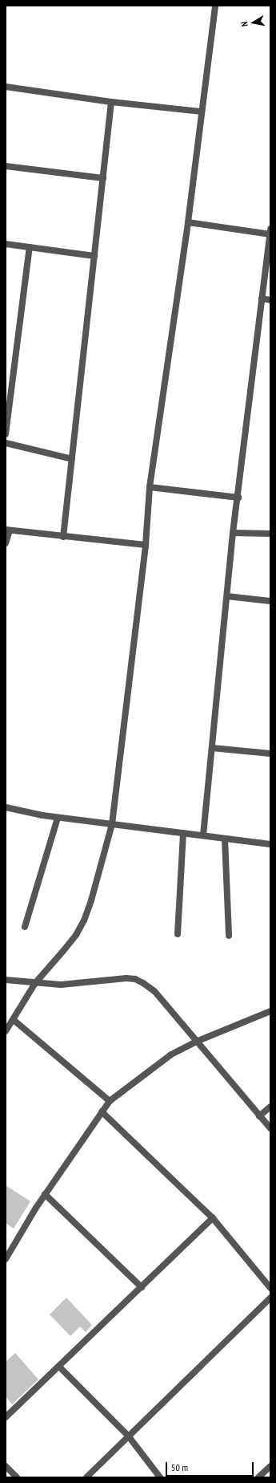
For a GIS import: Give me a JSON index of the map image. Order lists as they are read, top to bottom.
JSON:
{
  "scale_bar": "50 m",
  "north": "left"
}
